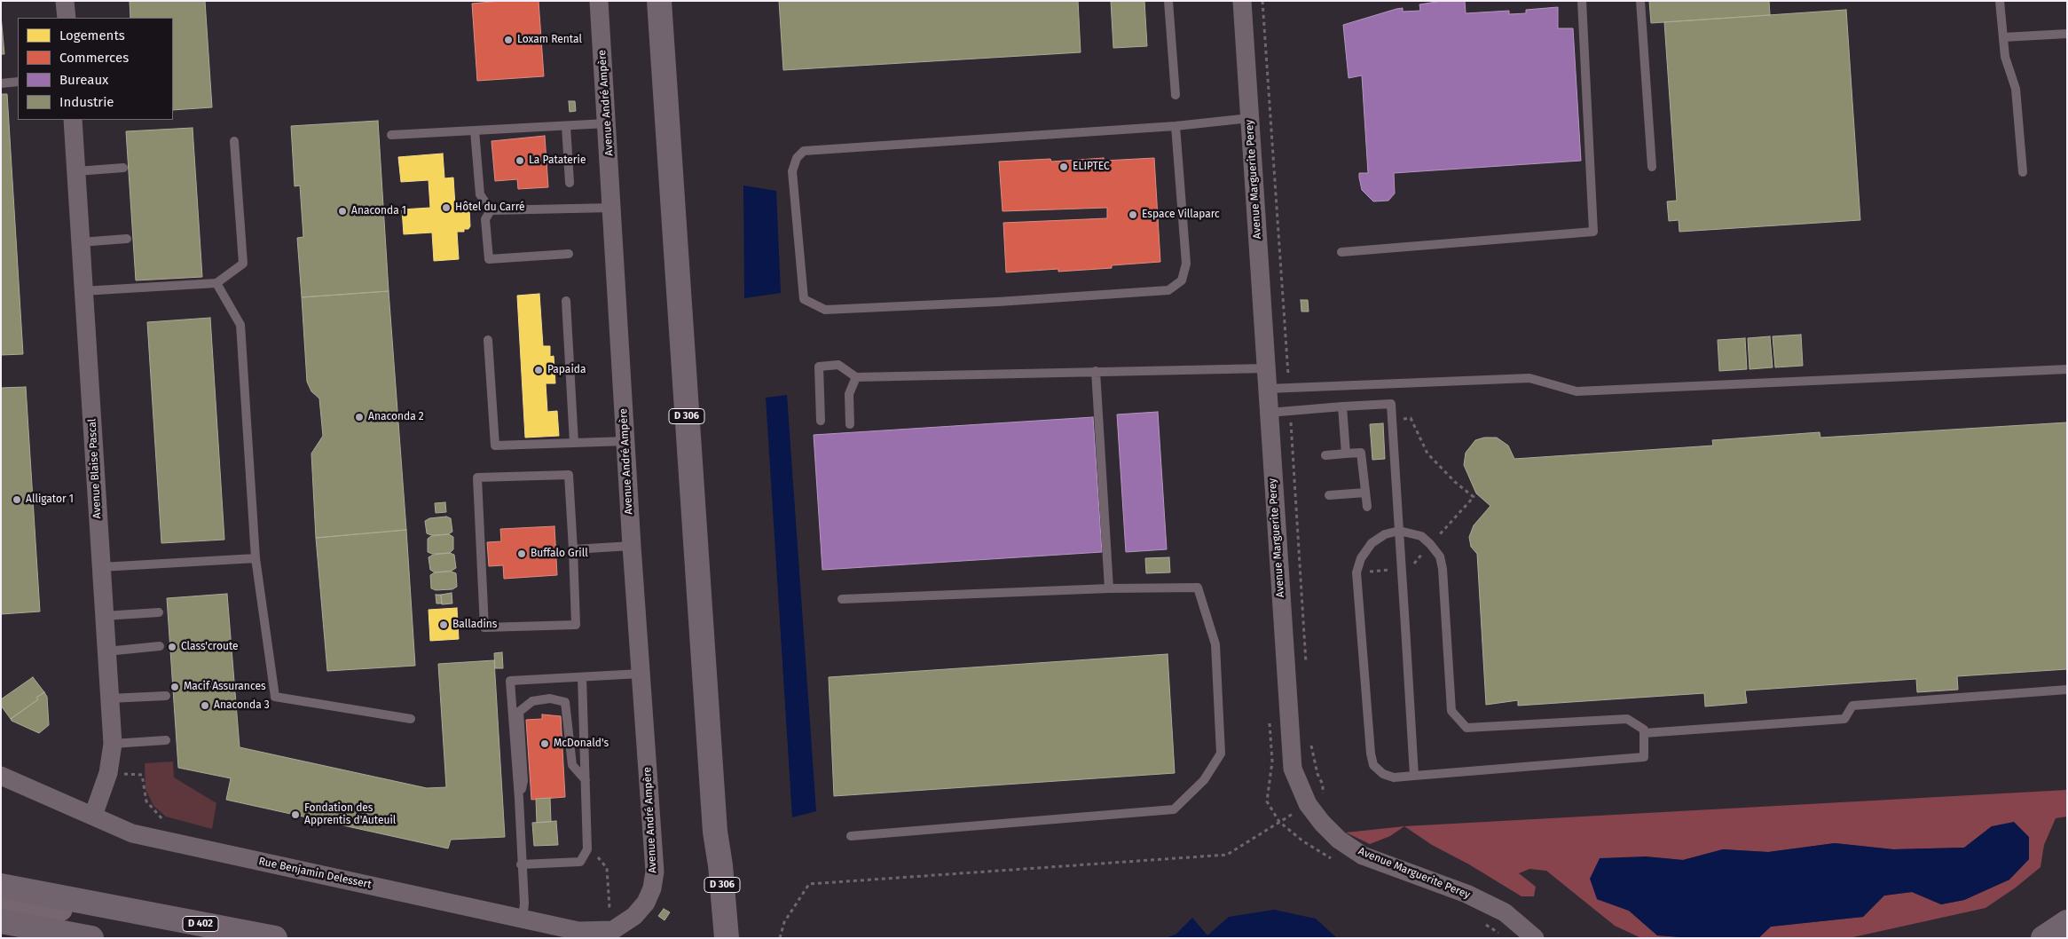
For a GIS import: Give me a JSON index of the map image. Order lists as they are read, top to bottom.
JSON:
{
  "streets": {
    "main road": ["D 306", "D 402"],
    "street": [
      "Avenue André Ampère",
      "Avenue Marguerite Perey",
      "Avenue Blaise Pascal",
      "Rue Benjamin Delessert"
    ]
  },
  "crossings": [
    ["Avenue André Ampère", "Rue Benjamin Delessert"],
    ["Avenue Blaise Pascal", "Rue Benjamin Delessert"]
  ],
  "places": [
    "Loxam Rental",
    "La Pataterie",
    "ELIPTEC",
    "Hôtel du Carré",
    "Anaconda 1",
    "Espace Villaparc",
    "Papaida",
    "Anaconda 2",
    "Alligator 1",
    "Buffalo Grill",
    "Balladins",
    "Class'croute",
    "Macif Assurances",
    "Anaconda 3",
    "McDonald's",
    "Fondation des Apprentis d'Auteuil"
  ],
  "legend": [
    "Logements",
    "Commerces",
    "Bureaux",
    "Industrie"
  ]
}
